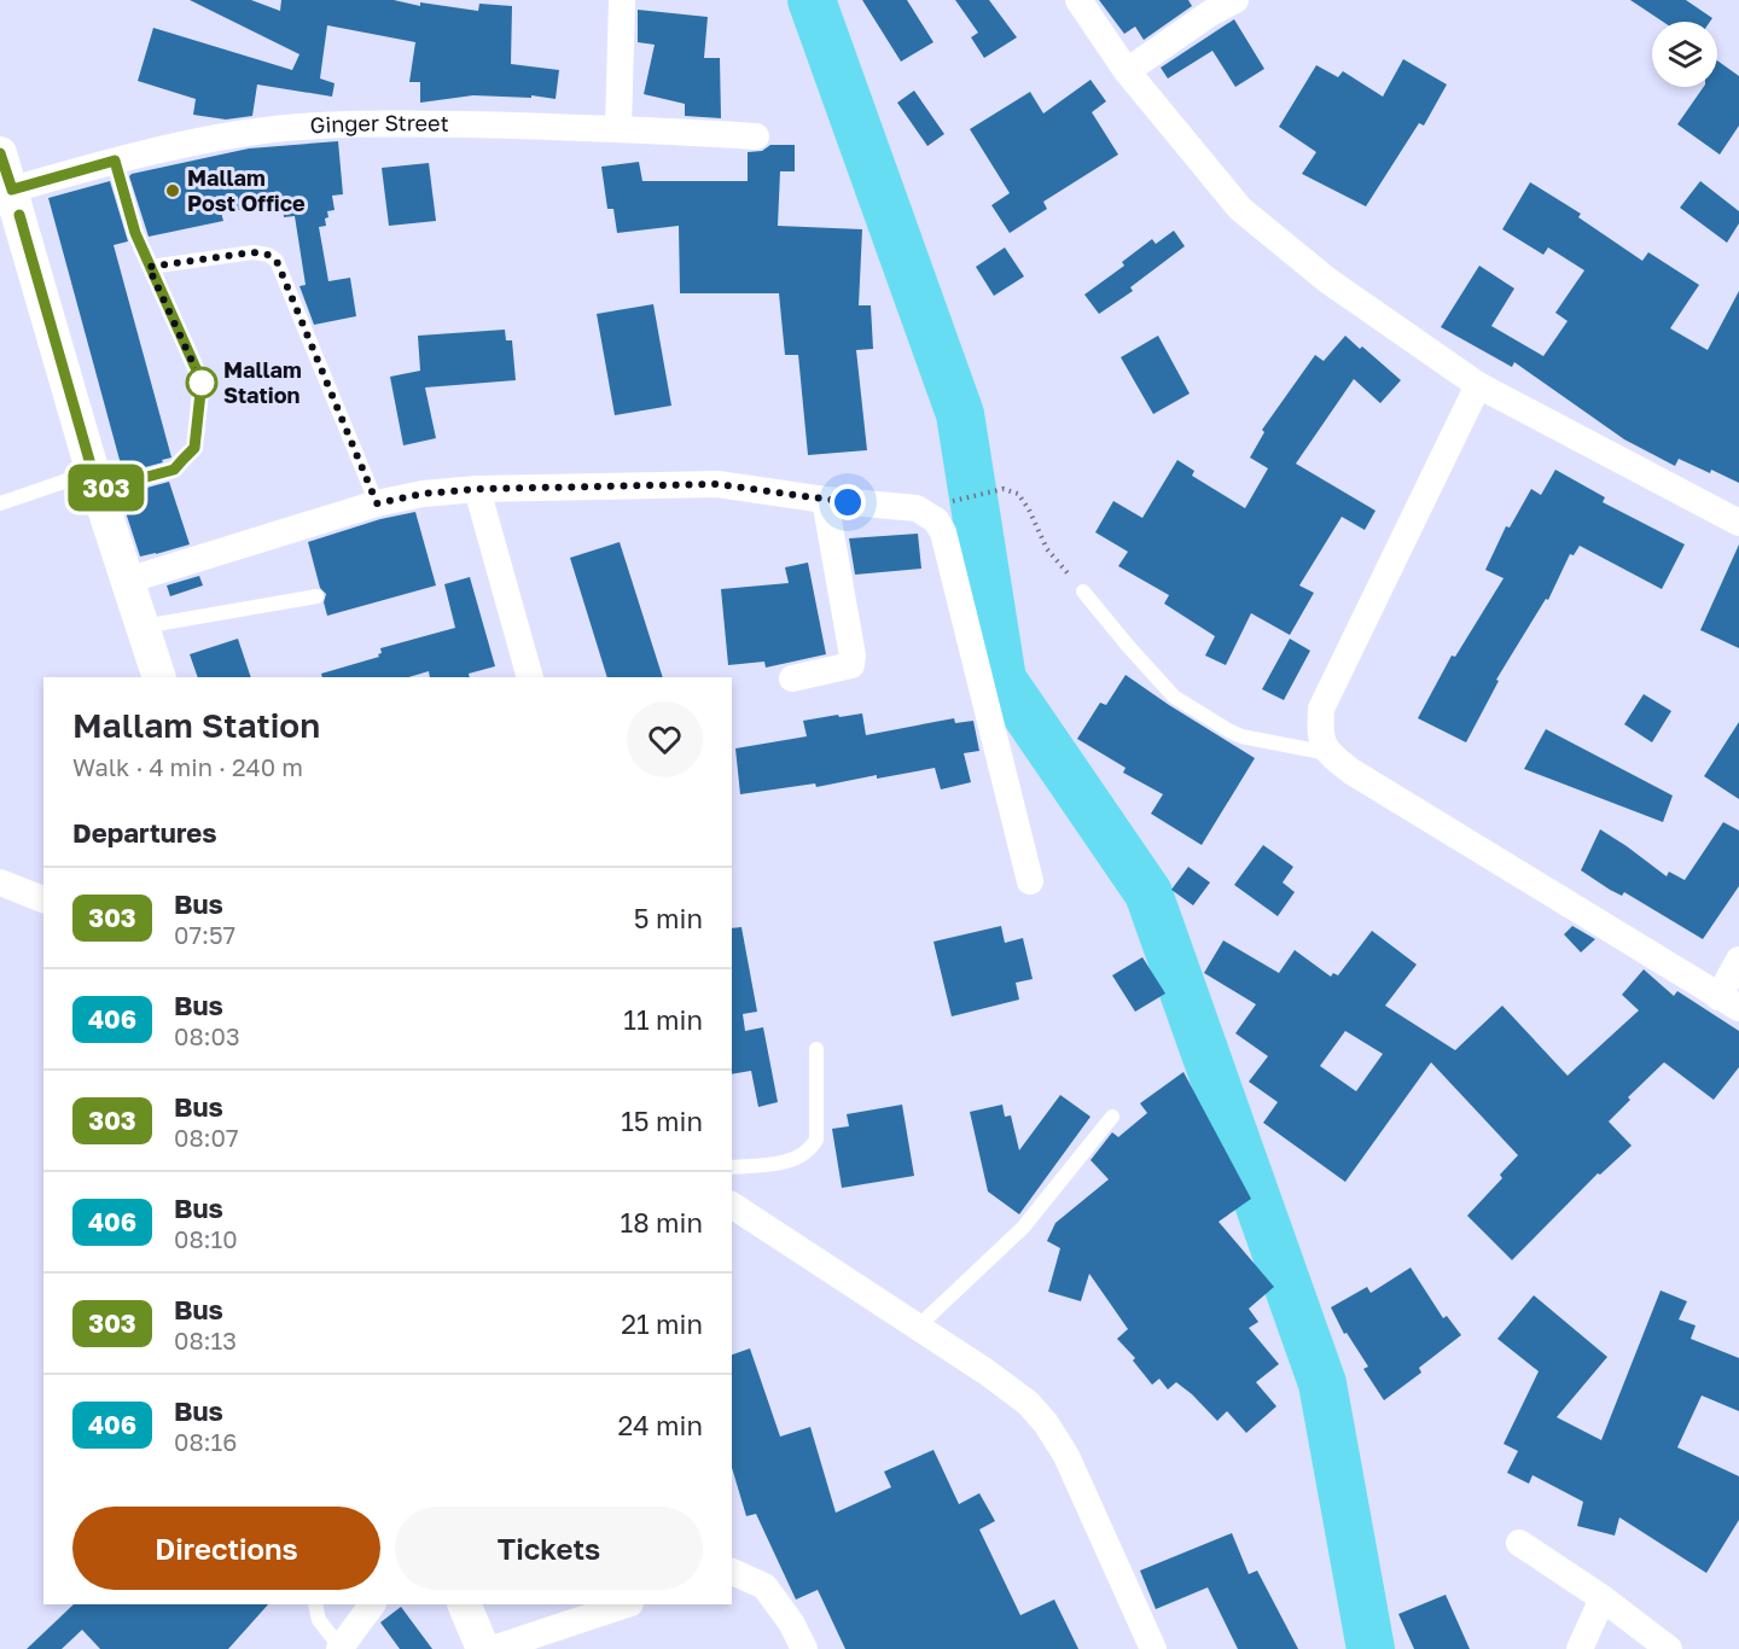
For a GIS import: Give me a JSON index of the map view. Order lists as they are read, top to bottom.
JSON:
{
  "streets": {
    "street": ["Ginger Street"]
  },
  "places": ["Mallam Post Office", "Mallam Station"],
  "lines": ["bus line 303"],
  "page": {
    "on_map": "303",
    "heading": [
      ["Mallam Station", "Walk · 4 min · 240 m"],
      "Departures"
    ],
    "list": [
      {
        "mark": "303",
        "name": "Bus",
        "note": "07:57",
        "value": "5 min"
      },
      {
        "mark": "406",
        "name": "Bus",
        "note": "08:03",
        "value": "11 min"
      },
      {
        "mark": "303",
        "name": "Bus",
        "note": "08:07",
        "value": "15 min"
      },
      {
        "mark": "406",
        "name": "Bus",
        "note": "08:10",
        "value": "18 min"
      },
      {
        "mark": "303",
        "name": "Bus",
        "note": "08:13",
        "value": "21 min"
      },
      {
        "mark": "406",
        "name": "Bus",
        "note": "08:16",
        "value": "24 min"
      }
    ],
    "buttons": ["Directions", "Tickets"]
  }
}
